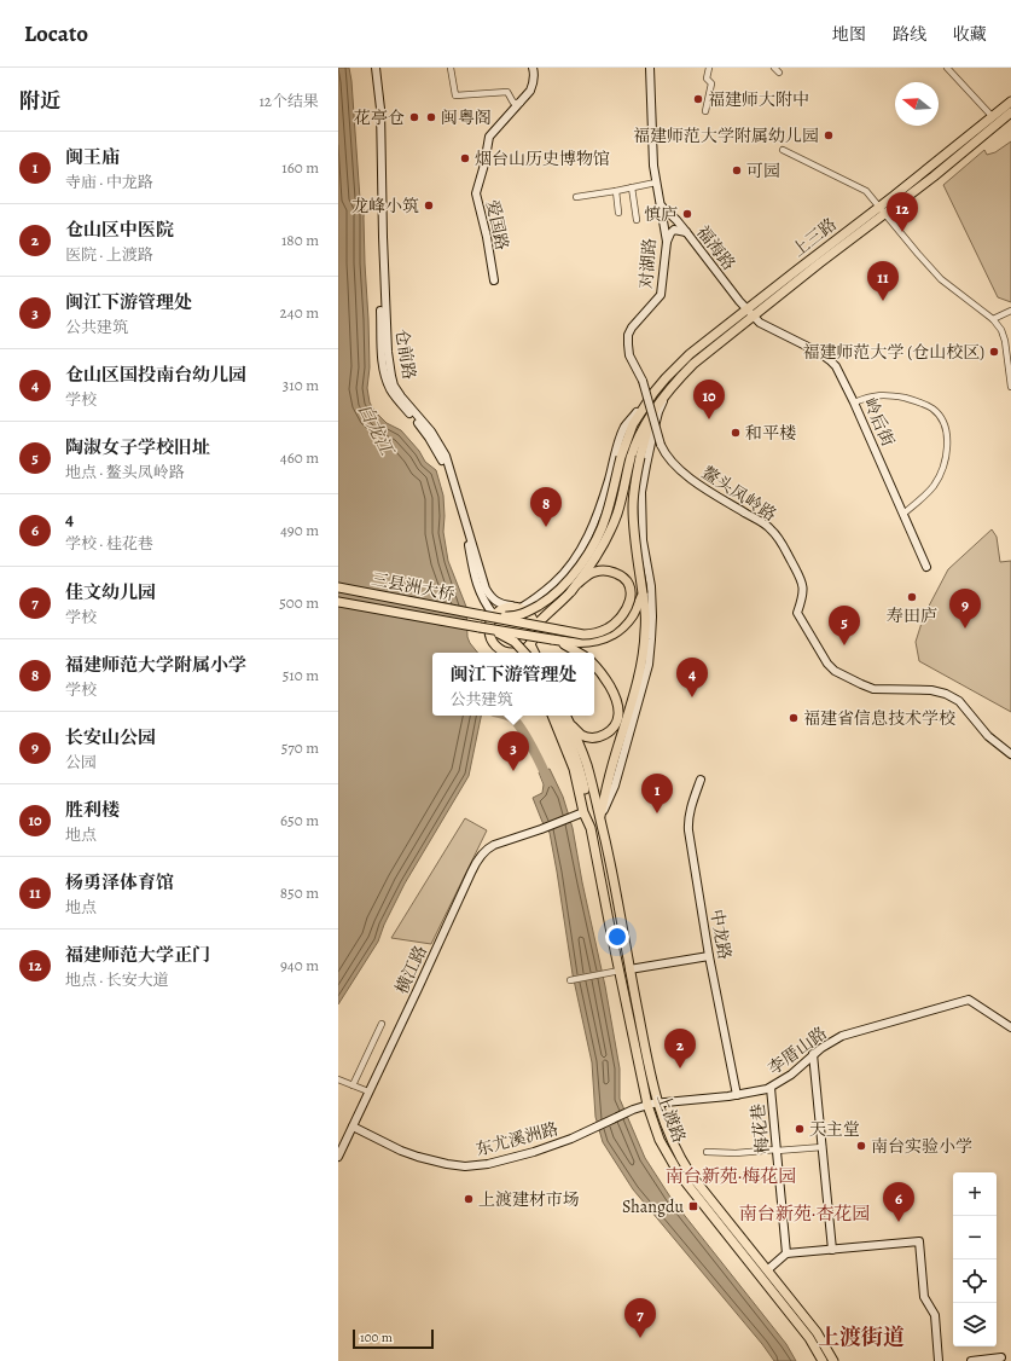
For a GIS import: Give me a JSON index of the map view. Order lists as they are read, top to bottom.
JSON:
{
  "streets": {
    "main road": ["上三路", "三县洲大桥", "上渡路"],
    "street": [
      "爱国路",
      "福海路",
      "对湖路",
      "仓前路",
      "岭后街",
      "鳌头凤岭路",
      "中龙路",
      "横江路",
      "李厝山路",
      "梅花巷",
      "东尤溪洲路"
    ]
  },
  "crossings": [
    ["上三路", "福海路"],
    ["福海路", "对湖路"],
    ["福海路", "岭后街"],
    ["对湖路", "鳌头凤岭路"],
    ["中龙路", "李厝山路"],
    ["横江路", "上渡路"],
    ["横江路", "东尤溪洲路"],
    ["李厝山路", "上渡路"],
    ["李厝山路", "梅花巷"],
    ["李厝山路", "东尤溪洲路"]
  ],
  "districts": ["南台新苑·梅花园", "南台新苑·杏花园", "上渡街道"],
  "water": ["白龙江"],
  "places": {
    "other": [
      "福建师大附中",
      "花亭仓",
      "闽粤阁",
      "福建师范大学附属幼儿园",
      "烟台山历史博物馆",
      "可园",
      "龙峰小筑",
      "慎庐",
      "福建师范大学 (仓山校区)",
      "和平楼",
      "寿田庐",
      "福建省信息技术学校",
      "天主堂",
      "南台实验小学",
      "上渡建材市场"
    ],
    "transit": ["Shangdu"]
  },
  "scale_bar": "100 m",
  "north": "left",
  "page": {
    "header": "Locato",
    "nav": ["地图", "路线", "收藏"],
    "heading": ["附近", "12个结果"],
    "list": [
      {
        "mark": "1",
        "name": "闽王庙",
        "note": "寺庙 · 中龙路",
        "value": "160 m"
      },
      {
        "mark": "2",
        "name": "仓山区中医院",
        "note": "医院 · 上渡路",
        "value": "180 m"
      },
      {
        "mark": "3",
        "name": "闽江下游管理处",
        "note": "公共建筑",
        "value": "240 m"
      },
      {
        "mark": "4",
        "name": "仓山区国投南台幼儿园",
        "note": "学校",
        "value": "310 m"
      },
      {
        "mark": "5",
        "name": "陶淑女子学校旧址",
        "note": "地点 · 鳌头凤岭路",
        "value": "460 m"
      },
      {
        "mark": "6",
        "name": "4",
        "note": "学校 · 桂花巷",
        "value": "490 m"
      },
      {
        "mark": "7",
        "name": "佳文幼儿园",
        "note": "学校",
        "value": "500 m"
      },
      {
        "mark": "8",
        "name": "福建师范大学附属小学",
        "note": "学校",
        "value": "510 m"
      },
      {
        "mark": "9",
        "name": "长安山公园",
        "note": "公园",
        "value": "570 m"
      },
      {
        "mark": "10",
        "name": "胜利楼",
        "note": "地点",
        "value": "650 m"
      },
      {
        "mark": "11",
        "name": "杨勇泽体育馆",
        "note": "地点",
        "value": "850 m"
      },
      {
        "mark": "12",
        "name": "福建师范大学正门",
        "note": "地点 · 长安大道",
        "value": "940 m"
      }
    ],
    "pins": [
      "12",
      "11",
      "10",
      "8",
      "9",
      "5",
      "4",
      "3",
      "1",
      "2",
      "6",
      "7"
    ],
    "popup": ["闽江下游管理处", "公共建筑"],
    "map_buttons": ["+", "−"],
    "scale": "100 m"
  }
}
